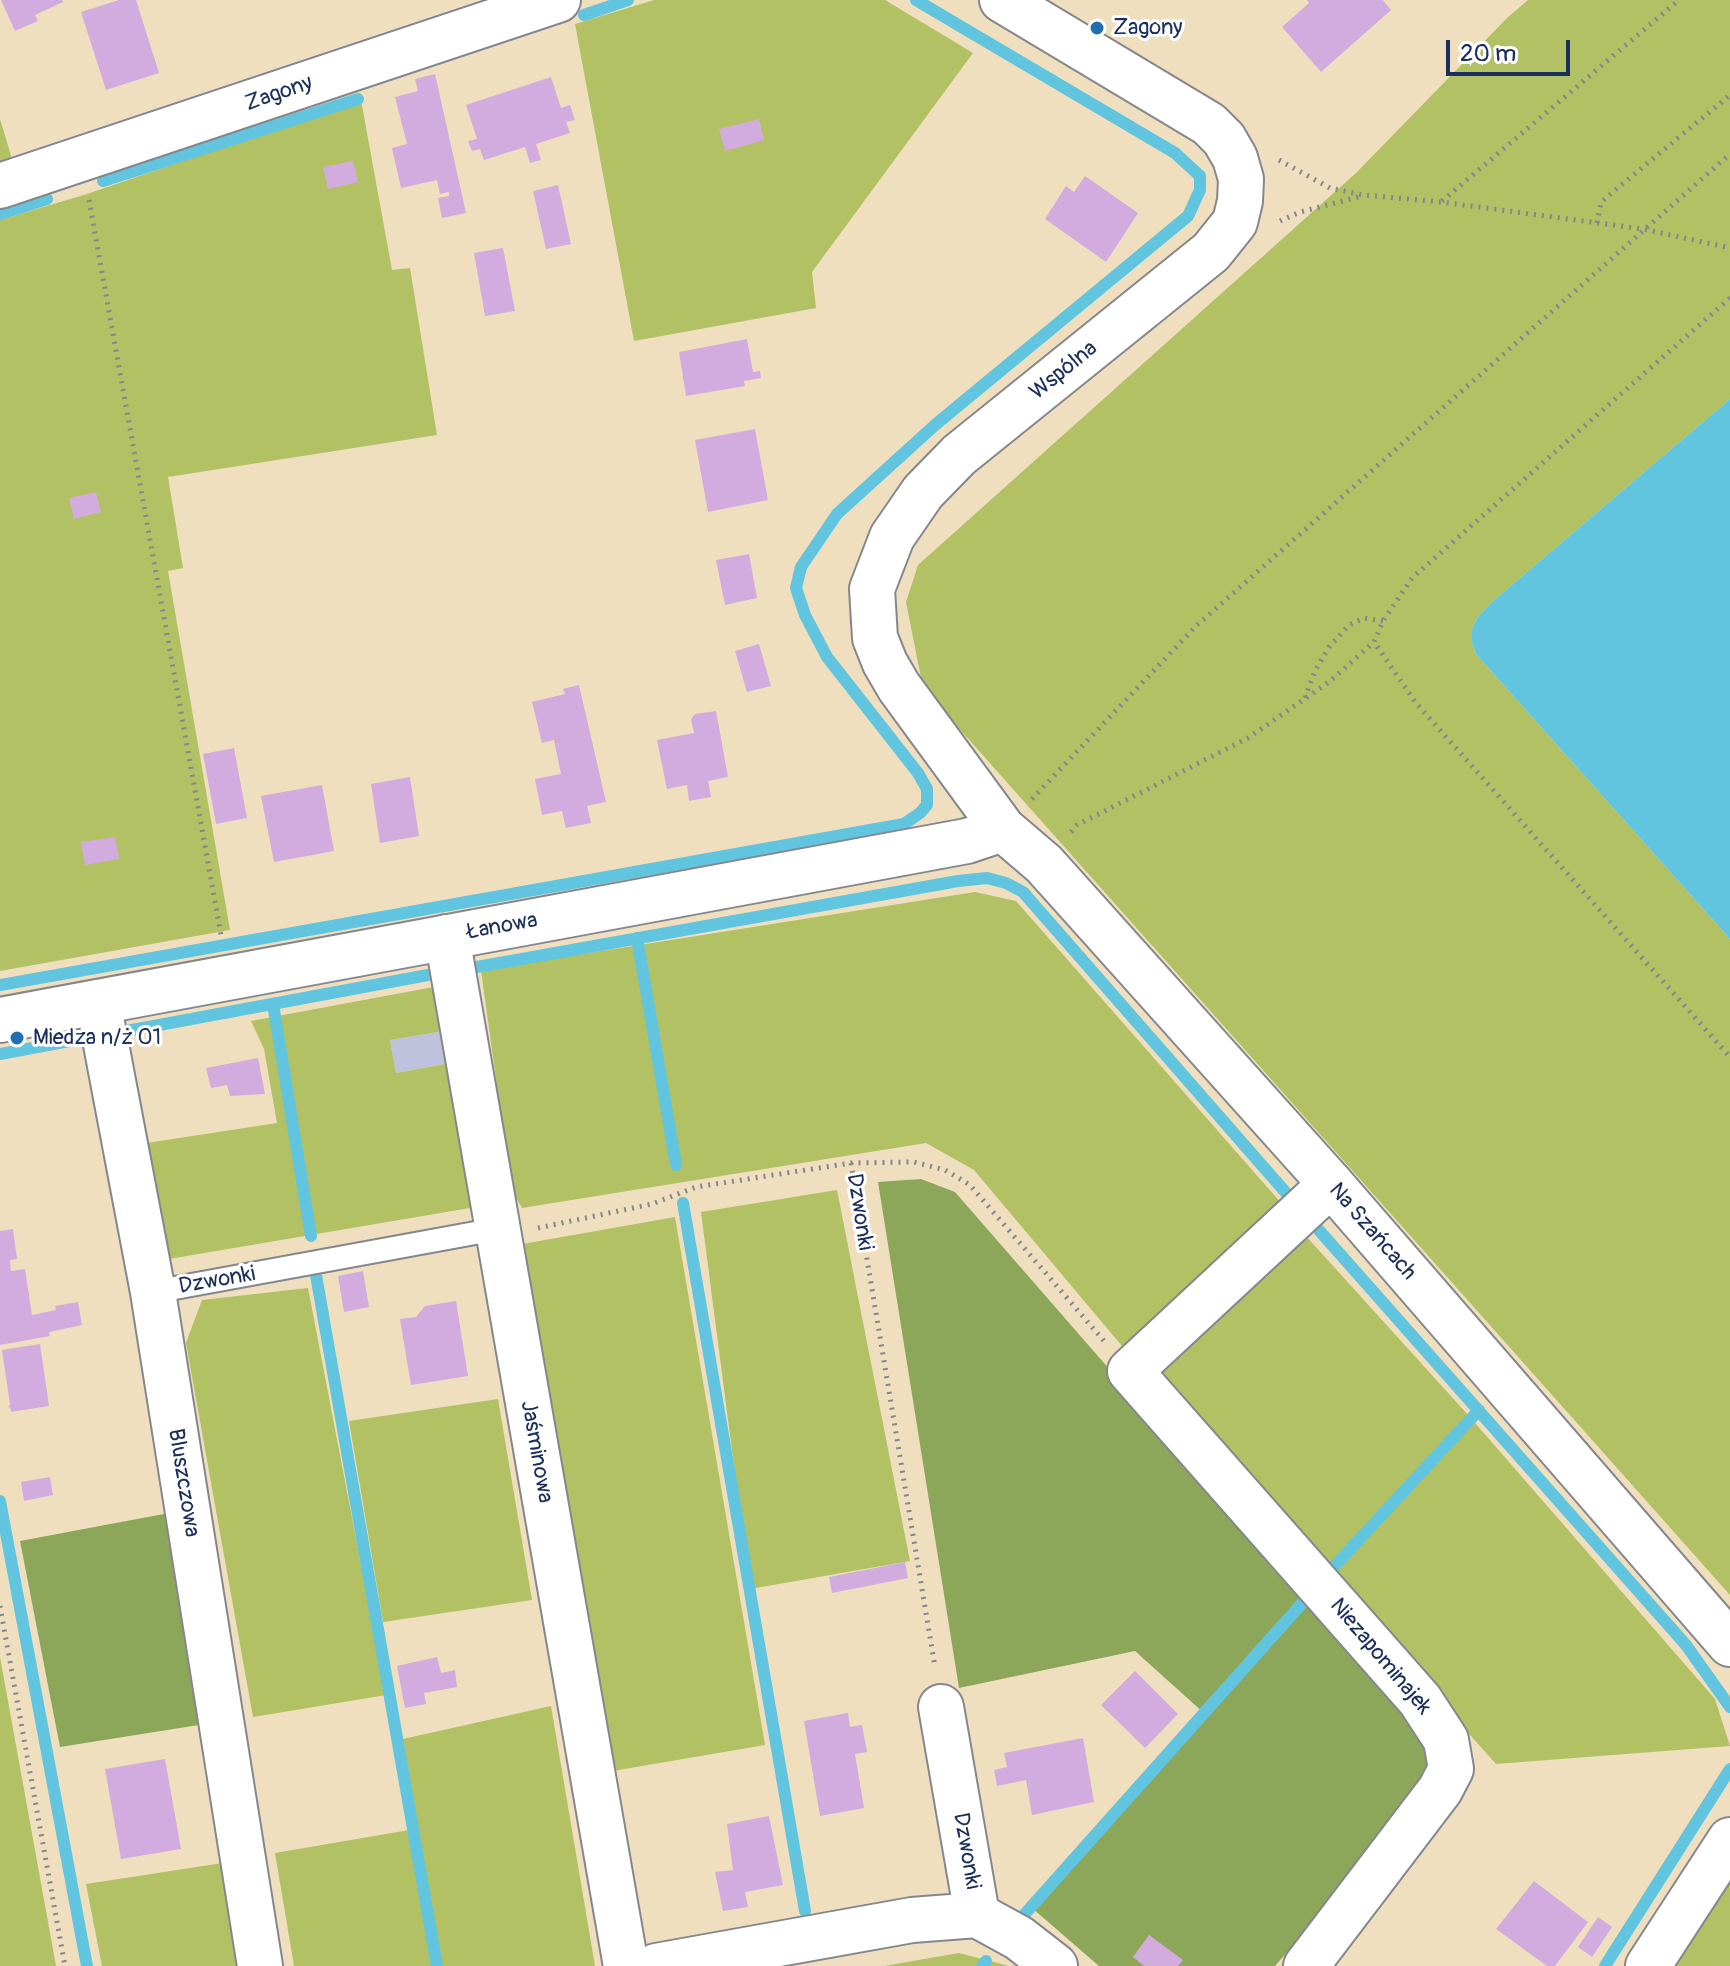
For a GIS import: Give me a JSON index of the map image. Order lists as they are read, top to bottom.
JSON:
{
  "streets": {
    "street": [
      "Zagony",
      "Wspólna",
      "Łanowa",
      "Dzwonki",
      "Na Szańcach",
      "Jaśminowa",
      "Bluszczowa",
      "Niezapominajek"
    ]
  },
  "crossings": [
    ["Wspólna", "Łanowa"],
    ["Wspólna", "Na Szańcach"],
    ["Łanowa", "Na Szańcach"],
    ["Łanowa", "Jaśminowa"],
    ["Łanowa", "Bluszczowa"],
    ["Dzwonki", "Jaśminowa"],
    ["Dzwonki", "Bluszczowa"]
  ],
  "places": ["Zagony", "Miedza n/ż 01"],
  "scale_bar": "20 m"
}
